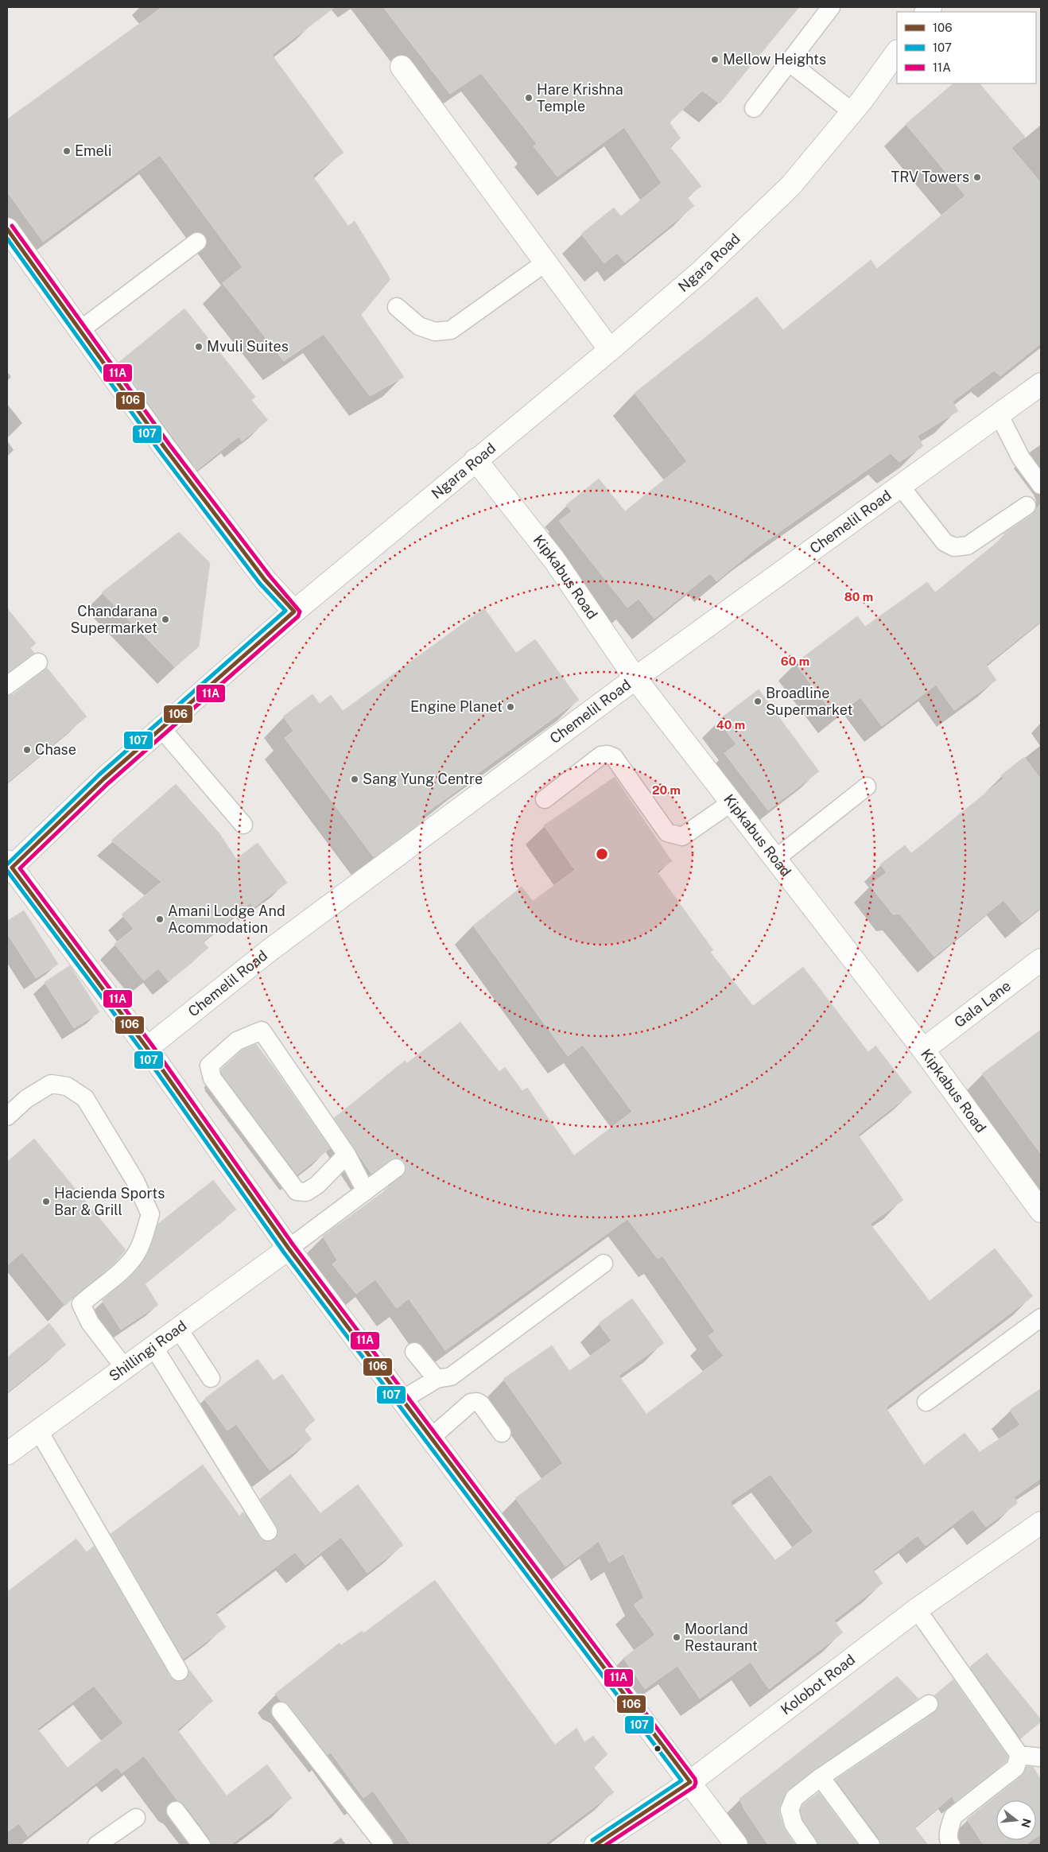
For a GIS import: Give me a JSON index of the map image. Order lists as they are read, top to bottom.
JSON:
{
  "streets": {
    "street": [
      "Ngara Road",
      "Chemelil Road",
      "Kipkabus Road",
      "Gala Lane",
      "Shillingi Road",
      "Kolobot Road"
    ]
  },
  "crossings": [
    ["Ngara Road", "Kipkabus Road"],
    ["Chemelil Road", "Kipkabus Road"],
    ["Kipkabus Road", "Gala Lane"]
  ],
  "places": [
    "Mellow Heights",
    "Hare Krishna Temple",
    "Emeli",
    "TRV Towers",
    "Mvuli Suites",
    "Chandarana Supermarket",
    "Broadline Supermarket",
    "Engine Planet",
    "Chase",
    "Sang Yung Centre",
    "Amani Lodge And Acommodation",
    "Hacienda Sports Bar & Grill",
    "Moorland Restaurant"
  ],
  "lines": ["transit line 11A", "transit line 106", "transit line 107"],
  "legend": ["106", "107", "11A"],
  "north": "right",
  "rings": [
    "80 m",
    "60 m",
    "40 m",
    "20 m"
  ]
}
